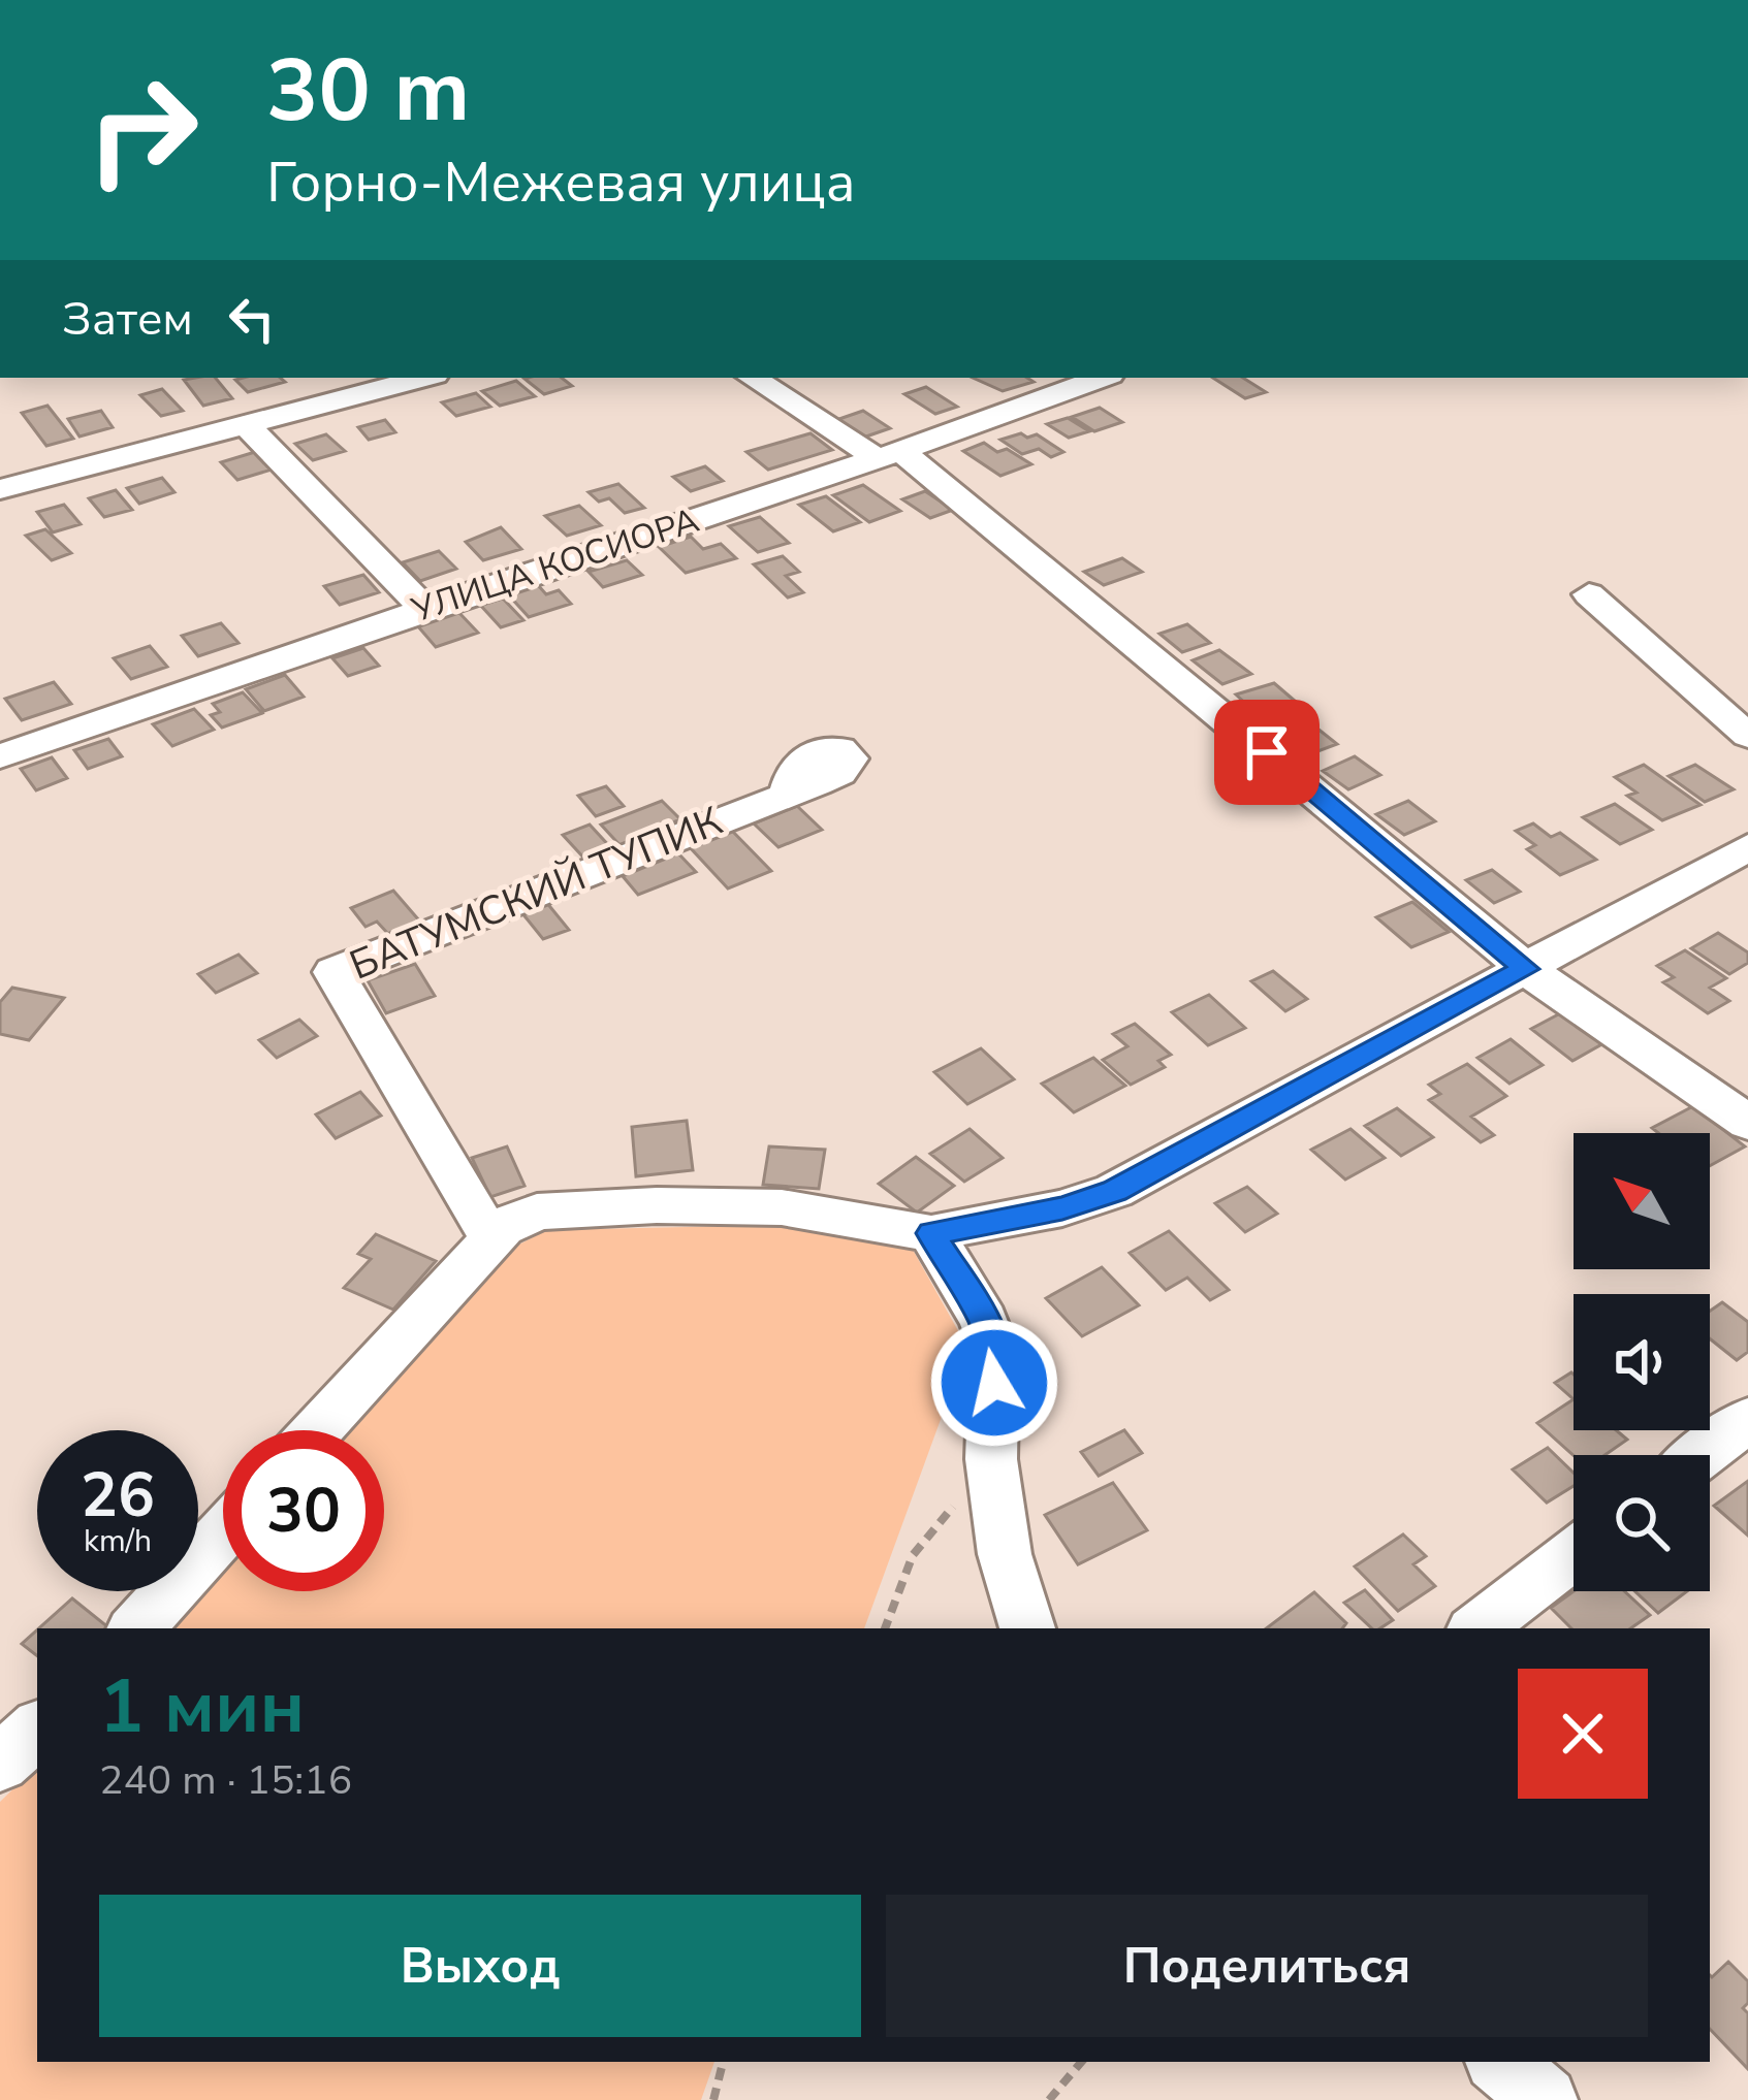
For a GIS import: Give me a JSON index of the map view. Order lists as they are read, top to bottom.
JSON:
{
  "streets": {
    "street": ["УЛИЦА КОСИОРА", "БАТУМСКИЙ ТУПИК"]
  },
  "north": "top left",
  "page": {
    "turn": ["30 m", "Горно-Межевая улица"],
    "then": "Затем",
    "speed": "26 km/h",
    "limit": "30",
    "heading": ["1 мин", "240 m · 15:16"],
    "buttons": ["Выход", "Поделиться"]
  }
}
